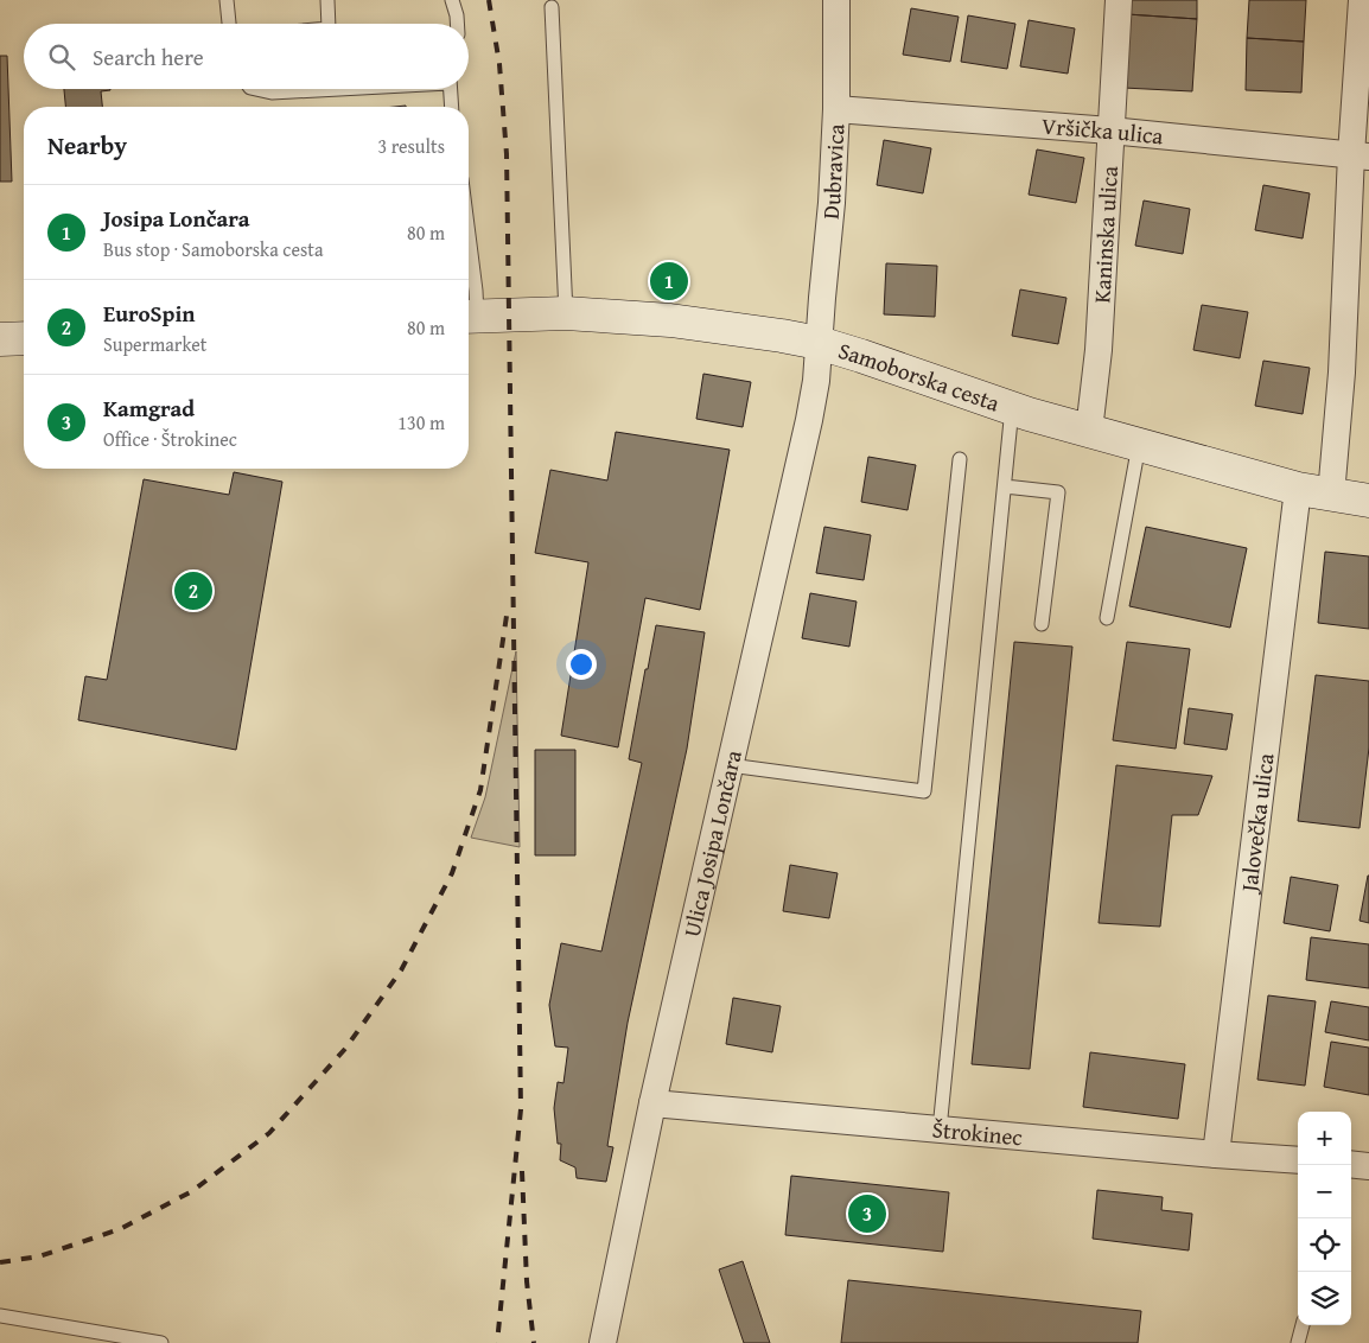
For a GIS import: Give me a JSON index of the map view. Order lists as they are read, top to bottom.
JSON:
{
  "streets": {
    "street": [
      "Vršička ulica",
      "Dubravica",
      "Kaninska ulica",
      "Samoborska cesta",
      "Jalovečka ulica",
      "Ulica Josipa Lončara",
      "Štrokinec"
    ]
  },
  "crossings": [
    ["Vršička ulica", "Dubravica"],
    ["Vršička ulica", "Kaninska ulica"],
    ["Dubravica", "Samoborska cesta"],
    ["Dubravica", "Ulica Josipa Lončara"],
    ["Kaninska ulica", "Samoborska cesta"],
    ["Samoborska cesta", "Jalovečka ulica"],
    ["Samoborska cesta", "Ulica Josipa Lončara"],
    ["Jalovečka ulica", "Štrokinec"],
    ["Ulica Josipa Lončara", "Štrokinec"]
  ],
  "page": {
    "search": "Search here",
    "heading": ["Nearby", "3 results"],
    "list": [
      {
        "mark": "1",
        "name": "Josipa Lončara",
        "note": "Bus stop · Samoborska cesta",
        "value": "80 m"
      },
      {
        "mark": "2",
        "name": "EuroSpin",
        "note": "Supermarket",
        "value": "80 m"
      },
      {
        "mark": "3",
        "name": "Kamgrad",
        "note": "Office · Štrokinec",
        "value": "130 m"
      }
    ],
    "pins": ["1", "2", "3"],
    "map_buttons": ["+", "−"]
  }
}
